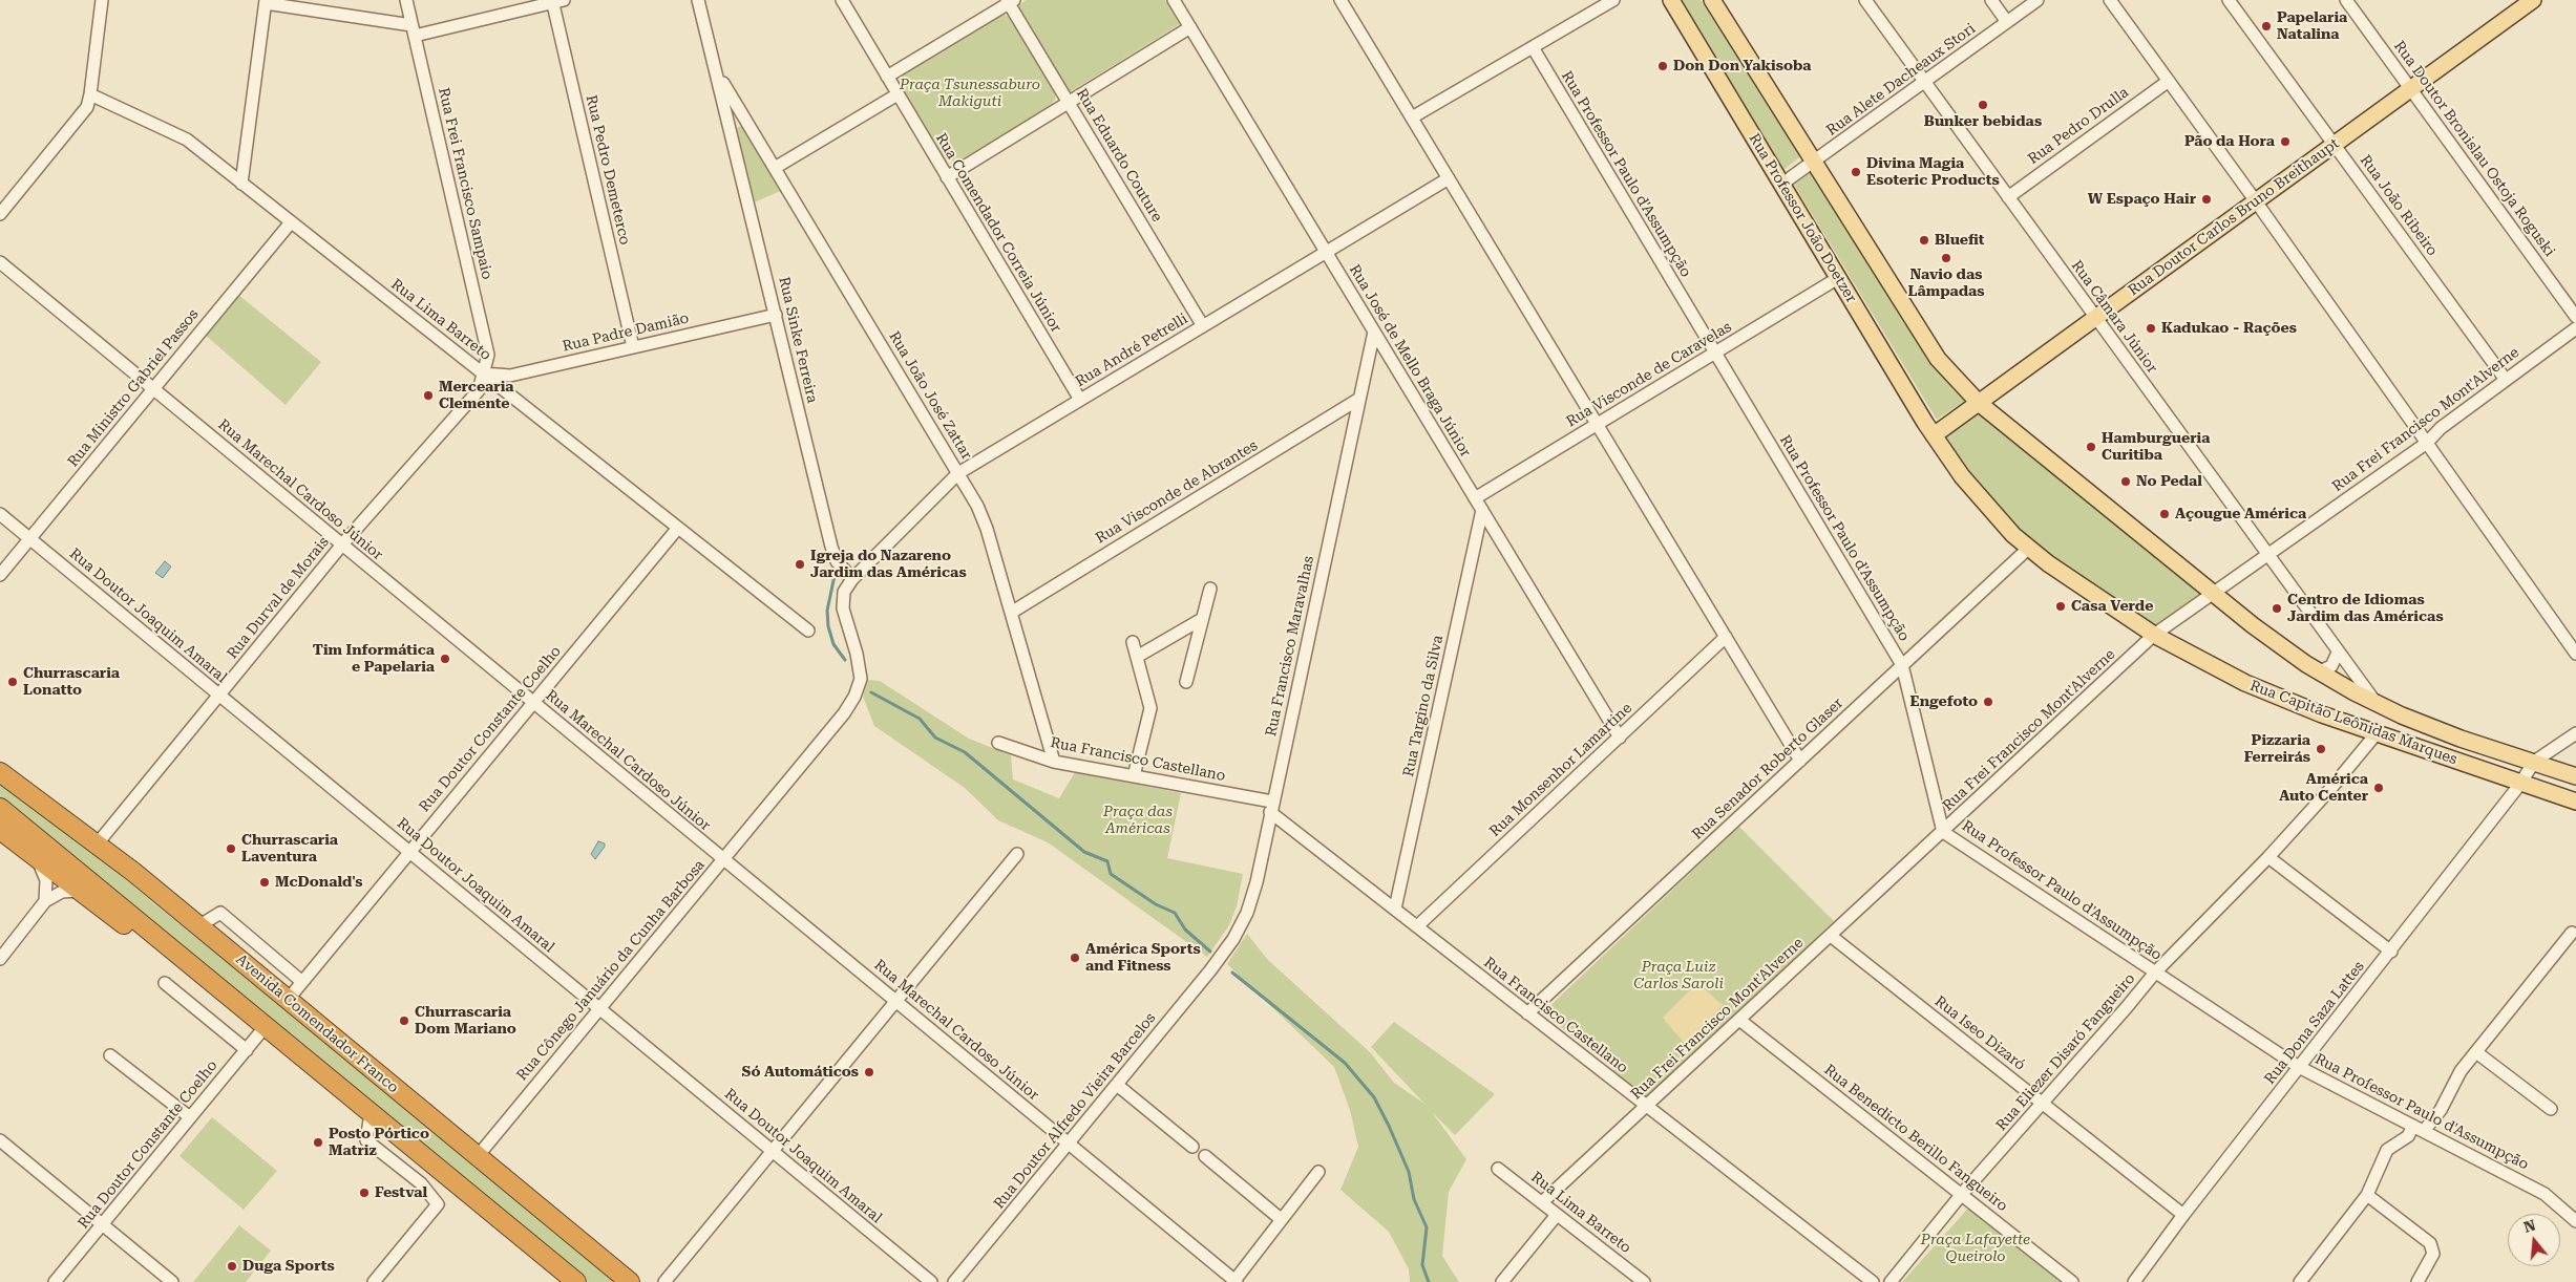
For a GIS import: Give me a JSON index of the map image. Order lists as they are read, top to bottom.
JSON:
{
  "streets": {
    "highway": ["Avenida Comendador Franco"],
    "main road": ["Rua Doutor Carlos Bruno Breithaupt", "Rua Professor João Doetzer", "Rua Capitão Leônidas Marques"],
    "street": [
      "Rua Alete Dacheaux Stori",
      "Rua Pedro Drulla",
      "Rua Doutor Bronislau Ostoja Roguski",
      "Rua Eduardo Couture",
      "Rua Pedro Demeterco",
      "Rua Professor Paulo d'Assumpção",
      "Rua Frei Francisco Sampaio",
      "Rua João Ribeiro",
      "Rua Comendador Correia Júnior",
      "Rua Câmara Júnior",
      "Rua Lima Barreto",
      "Rua Padre Damião",
      "Rua Sinke Ferreira",
      "Rua André Petrelli",
      "Rua José de Mello Braga Júnior",
      "Rua Visconde de Caravelas",
      "Rua Ministro Gabriel Passos",
      "Rua João José Zattar",
      "Rua Frei Francisco Mont'Alverne",
      "Rua Marechal Cardoso Júnior",
      "Rua Visconde de Abrantes",
      "Rua Durval de Morais",
      "Rua Doutor Joaquim Amaral",
      "Rua Francisco Maravalhas",
      "Rua Targino da Silva",
      "Rua Doutor Constante Coelho",
      "Rua Francisco Castellano",
      "Rua Senador Roberto Glaser",
      "Rua Monsenhor Lamartine",
      "Rua Cônego Januário da Cunha Barbosa",
      "Rua Dona Saza Lattes",
      "Rua Iseo Dizaró",
      "Rua Eliezer Disaró Fangueiro",
      "Rua Doutor Alfredo Vieira Barcelos",
      "Rua Benedicto Berillo Fangueiro"
    ]
  },
  "crossings": [
    ["Rua Alete Dacheaux Stori", "Rua Professor João Doetzer"],
    ["Rua Alete Dacheaux Stori", "Rua Câmara Júnior"],
    ["Rua Pedro Drulla", "Rua Câmara Júnior"],
    ["Rua Doutor Bronislau Ostoja Roguski", "Rua Doutor Carlos Bruno Breithaupt"],
    ["Rua Eduardo Couture", "Rua André Petrelli"],
    ["Rua Pedro Demeterco", "Rua Padre Damião"],
    ["Rua Professor Paulo d'Assumpção", "Rua Visconde de Caravelas"],
    ["Rua Professor Paulo d'Assumpção", "Rua Frei Francisco Mont'Alverne"],
    ["Rua Professor Paulo d'Assumpção", "Rua Senador Roberto Glaser"],
    ["Rua Professor Paulo d'Assumpção", "Rua Dona Saza Lattes"],
    ["Rua Professor Paulo d'Assumpção", "Rua Eliezer Disaró Fangueiro"],
    ["Rua Frei Francisco Sampaio", "Rua Lima Barreto"],
    ["Rua Frei Francisco Sampaio", "Rua Padre Damião"],
    ["Rua Frei Francisco Sampaio", "Rua Durval de Morais"],
    ["Rua João Ribeiro", "Rua Doutor Carlos Bruno Breithaupt"],
    ["Rua João Ribeiro", "Rua Frei Francisco Mont'Alverne"],
    ["Rua Doutor Carlos Bruno Breithaupt", "Rua Professor João Doetzer"],
    ["Rua Doutor Carlos Bruno Breithaupt", "Rua Câmara Júnior"],
    ["Rua Doutor Carlos Bruno Breithaupt", "Rua Capitão Leônidas Marques"],
    ["Rua Professor João Doetzer", "Rua Visconde de Caravelas"],
    ["Rua Professor João Doetzer", "Rua Capitão Leônidas Marques"],
    ["Rua Comendador Correia Júnior", "Rua André Petrelli"],
    ["Rua Câmara Júnior", "Rua Frei Francisco Mont'Alverne"],
    ["Rua Câmara Júnior", "Rua Capitão Leônidas Marques"],
    ["Rua Lima Barreto", "Rua Padre Damião"],
    ["Rua Lima Barreto", "Rua Ministro Gabriel Passos"],
    ["Rua Lima Barreto", "Rua Frei Francisco Mont'Alverne"],
    ["Rua Lima Barreto", "Rua Durval de Morais"],
    ["Rua Lima Barreto", "Rua Doutor Constante Coelho"],
    ["Rua Padre Damião", "Rua Sinke Ferreira"],
    ["Rua Padre Damião", "Rua Durval de Morais"],
    ["Rua Sinke Ferreira", "Rua André Petrelli"],
    ["Rua Sinke Ferreira", "Rua João José Zattar"],
    ["Rua Sinke Ferreira", "Rua Cônego Januário da Cunha Barbosa"],
    ["Rua André Petrelli", "Rua José de Mello Braga Júnior"],
    ["Rua André Petrelli", "Rua João José Zattar"],
    ["Rua André Petrelli", "Rua Cônego Januário da Cunha Barbosa"],
    ["Rua José de Mello Braga Júnior", "Rua Visconde de Caravelas"],
    ["Rua José de Mello Braga Júnior", "Rua Francisco Maravalhas"],
    ["Rua José de Mello Braga Júnior", "Rua Targino da Silva"],
    ["Rua José de Mello Braga Júnior", "Rua Monsenhor Lamartine"],
    ["Rua Ministro Gabriel Passos", "Rua Marechal Cardoso Júnior"],
    ["Rua Ministro Gabriel Passos", "Rua Doutor Joaquim Amaral"],
    ["Rua João José Zattar", "Rua Visconde de Abrantes"],
    ["Rua João José Zattar", "Rua Francisco Castellano"],
    ["Rua Frei Francisco Mont'Alverne", "Rua Capitão Leônidas Marques"],
    ["Rua Frei Francisco Mont'Alverne", "Rua Francisco Castellano"],
    ["Rua Frei Francisco Mont'Alverne", "Rua Iseo Dizaró"],
    ["Rua Frei Francisco Mont'Alverne", "Rua Benedicto Berillo Fangueiro"],
    ["Rua Marechal Cardoso Júnior", "Rua Durval de Morais"],
    ["Rua Marechal Cardoso Júnior", "Rua Doutor Constante Coelho"],
    ["Rua Marechal Cardoso Júnior", "Rua Cônego Januário da Cunha Barbosa"],
    ["Rua Marechal Cardoso Júnior", "Rua Doutor Alfredo Vieira Barcelos"],
    ["Rua Visconde de Abrantes", "Rua Francisco Maravalhas"],
    ["Rua Durval de Morais", "Rua Doutor Joaquim Amaral"],
    ["Rua Durval de Morais", "Avenida Comendador Franco"],
    ["Rua Doutor Joaquim Amaral", "Rua Doutor Constante Coelho"],
    ["Rua Doutor Joaquim Amaral", "Rua Cônego Januário da Cunha Barbosa"],
    ["Rua Francisco Maravalhas", "Rua Francisco Castellano"],
    ["Rua Francisco Maravalhas", "Rua Doutor Alfredo Vieira Barcelos"],
    ["Rua Targino da Silva", "Rua Francisco Castellano"],
    ["Rua Capitão Leônidas Marques", "Rua Senador Roberto Glaser"],
    ["Rua Capitão Leônidas Marques", "Rua Dona Saza Lattes"],
    ["Rua Capitão Leônidas Marques", "Rua Eliezer Disaró Fangueiro"],
    ["Rua Doutor Constante Coelho", "Avenida Comendador Franco"],
    ["Rua Francisco Castellano", "Rua Senador Roberto Glaser"],
    ["Rua Francisco Castellano", "Rua Monsenhor Lamartine"],
    ["Rua Cônego Januário da Cunha Barbosa", "Avenida Comendador Franco"],
    ["Rua Dona Saza Lattes", "Rua Iseo Dizaró"],
    ["Rua Iseo Dizaró", "Rua Eliezer Disaró Fangueiro"],
    ["Rua Eliezer Disaró Fangueiro", "Rua Benedicto Berillo Fangueiro"]
  ],
  "parks": [
    "Praça Tsunessaburo Makiguti",
    "Praça das Américas",
    "Praça Luiz Carlos Saroli",
    "Praça Lafayette Queirolo"
  ],
  "places": [
    "Papelaria Natalina",
    "Don Don Yakisoba",
    "Bunker bebidas",
    "Pão da Hora",
    "Divina Magia Esoteric Products",
    "W Espaço Hair",
    "Bluefit",
    "Navio das Lâmpadas",
    "Kadukao - Rações",
    "Mercearia Clemente",
    "Hamburgueria Curitiba",
    "No Pedal",
    "Açougue América",
    "Igreja do Nazareno Jardim das Américas",
    "Casa Verde",
    "Centro de Idiomas Jardim das Américas",
    "Tim Informática e Papelaria",
    "Churrascaria Lonatto",
    "Engefoto",
    "Pizzaria Ferreira´s",
    "América Auto Center",
    "Churrascaria Laventura",
    "McDonald's",
    "América Sports and Fitness",
    "Churrascaria Dom Mariano",
    "Só Automáticos",
    "Posto Pórtico Matriz",
    "Festval",
    "Duga Sports"
  ],
  "north": "top"
}
